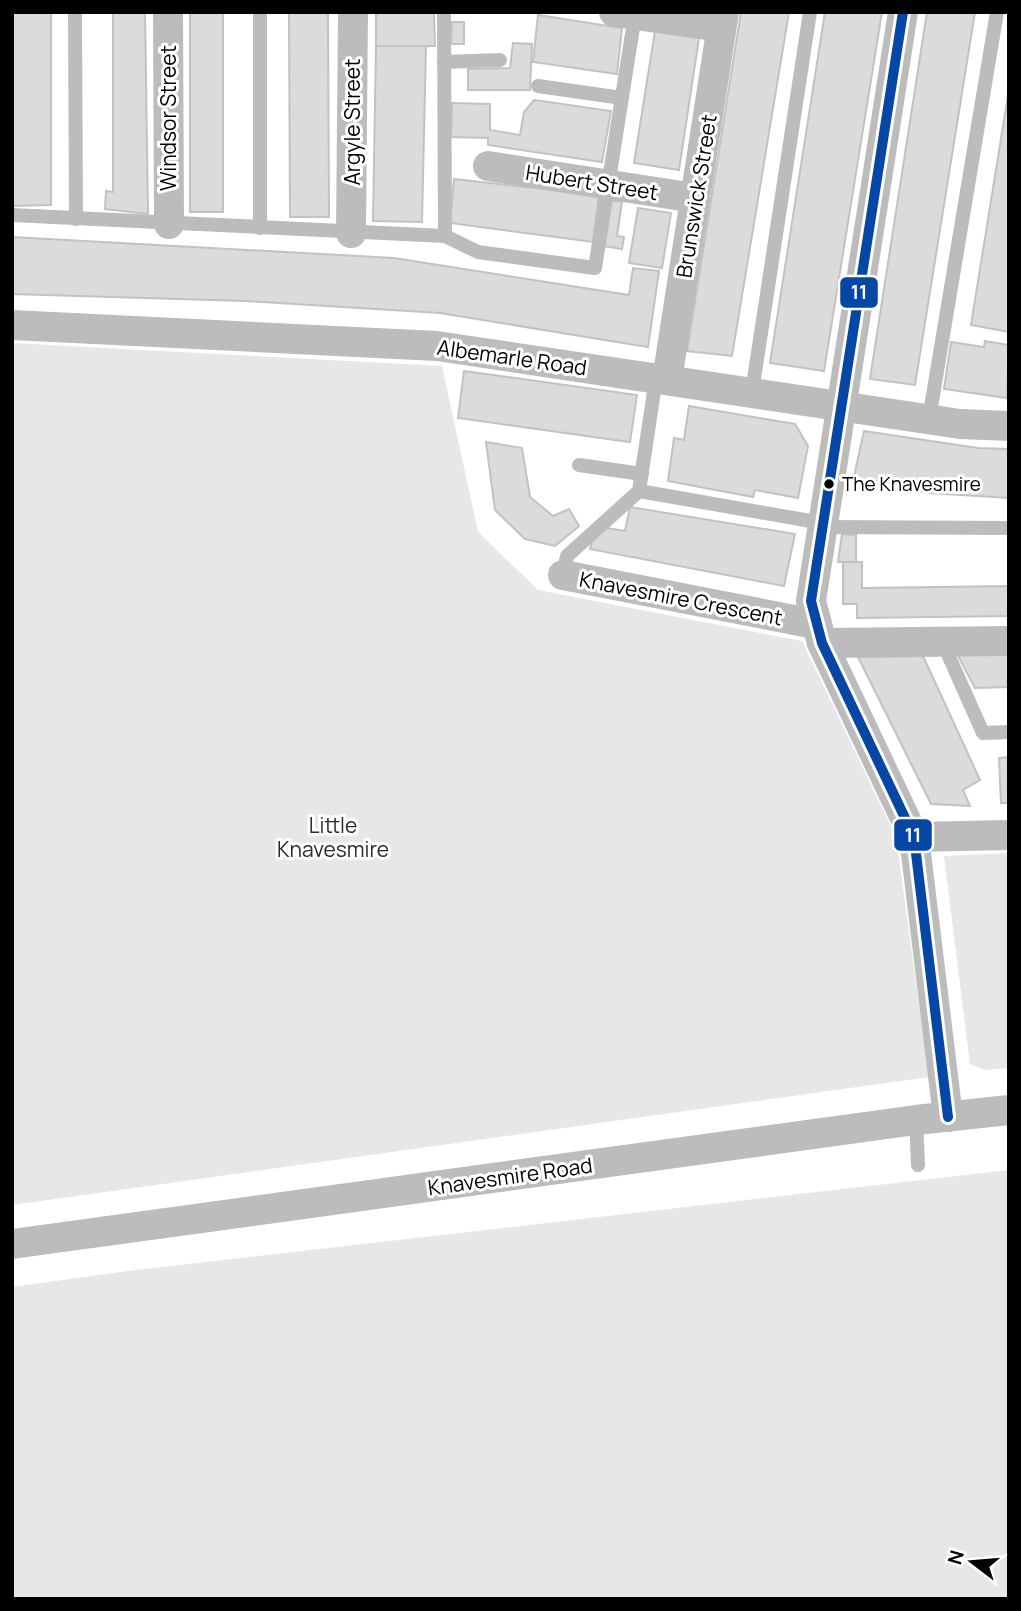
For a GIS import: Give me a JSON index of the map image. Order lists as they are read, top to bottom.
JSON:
{
  "streets": {
    "street": [
      "Windsor Street",
      "Argyle Street",
      "Hubert Street",
      "Brunswick Street",
      "Albemarle Road",
      "Knavesmire Crescent",
      "Knavesmire Road"
    ]
  },
  "crossings": [
    ["Hubert Street", "Brunswick Street"],
    ["Brunswick Street", "Albemarle Road"]
  ],
  "parks": ["Little Knavesmire"],
  "places": ["The Knavesmire"],
  "lines": ["transit line 11"],
  "north": "left"
}
